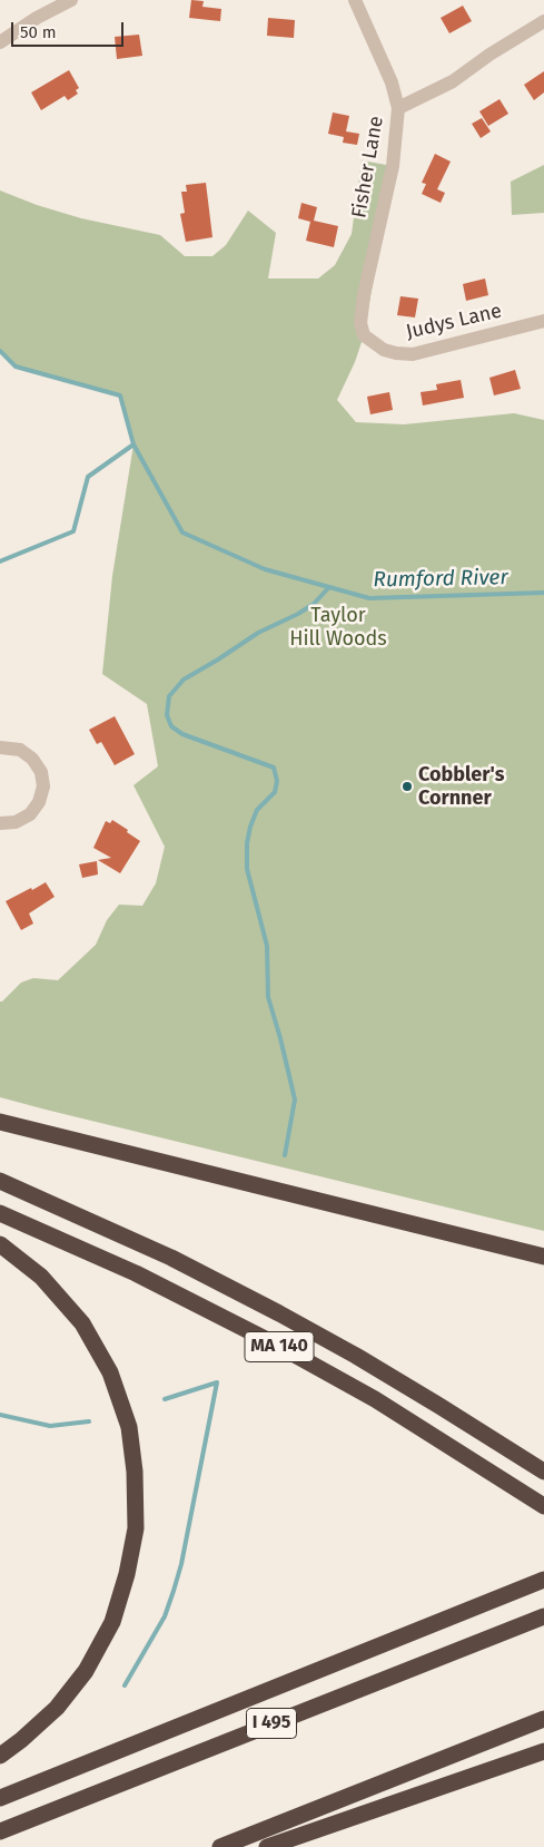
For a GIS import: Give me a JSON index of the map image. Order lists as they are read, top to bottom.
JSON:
{
  "streets": {
    "highway": ["MA 140", "I 495"],
    "street": ["Fisher Lane", "Judys Lane"]
  },
  "crossings": [
    ["Fisher Lane", "Judys Lane"]
  ],
  "water": ["Rumford River"],
  "parks": ["Taylor Hill Woods"],
  "places": ["Cobbler's Cornner"],
  "scale_bar": "50 m"
}
